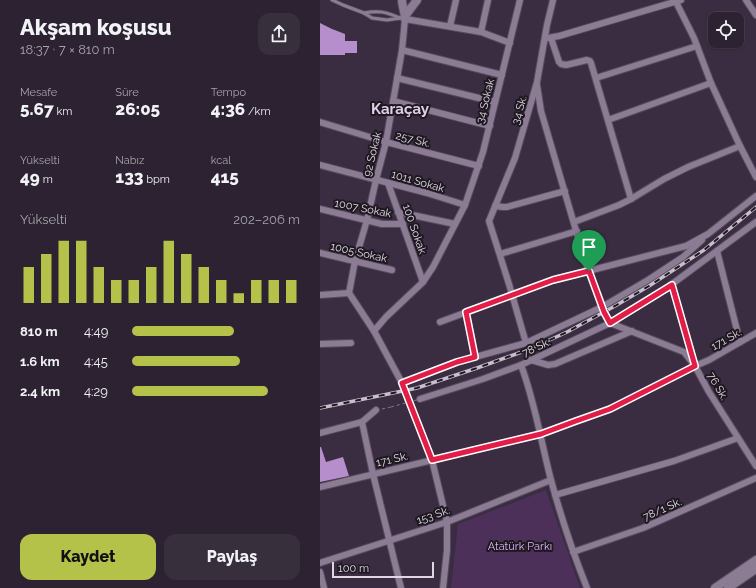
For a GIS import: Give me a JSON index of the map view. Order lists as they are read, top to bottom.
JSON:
{
  "streets": {
    "street": [
      "34 Sokak",
      "34 Sk.",
      "257 Sk.",
      "92 Sokak",
      "1011 Sokak",
      "1007 Sokak",
      "100 Sokak",
      "1005 Sokak",
      "171 Sk.",
      "78 Sk.",
      "76 Sk.",
      "78/1 Sk.",
      "153 Sk."
    ]
  },
  "crossings": [
    ["34 Sokak", "257 Sk."],
    ["34 Sokak", "1011 Sokak"],
    ["34 Sokak", "100 Sokak"],
    ["257 Sk.", "92 Sokak"],
    ["92 Sokak", "1011 Sokak"],
    ["92 Sokak", "1007 Sokak"],
    ["92 Sokak", "1005 Sokak"],
    ["1011 Sokak", "100 Sokak"],
    ["1007 Sokak", "100 Sokak"],
    ["171 Sk.", "78 Sk."],
    ["171 Sk.", "76 Sk."],
    ["78 Sk.", "76 Sk."],
    ["78 Sk.", "78/1 Sk."],
    ["78 Sk.", "153 Sk."]
  ],
  "districts": ["Karaçay"],
  "parks": ["Atatürk Parkı"],
  "scale_bar": "100 m",
  "page": {
    "heading": ["Akşam koşusu", "18:37 · 7 × 810 m"],
    "stats": [
      ["Mesafe", "5.67 km"],
      ["Süre", "26:05"],
      ["Tempo", "4:36 /km"],
      ["Yükselti", "49 m"],
      ["Nabız", "133 bpm"],
      ["kcal", "415"]
    ],
    "chart": ["Yükselti", "202–206 m"],
    "list": [
      {
        "name": "810 m",
        "note": "4:49"
      },
      {
        "name": "1.6 km",
        "note": "4:45"
      },
      {
        "name": "2.4 km",
        "note": "4:29"
      }
    ],
    "buttons": ["Kaydet", "Paylaş"],
    "scale": "100 m"
  }
}
